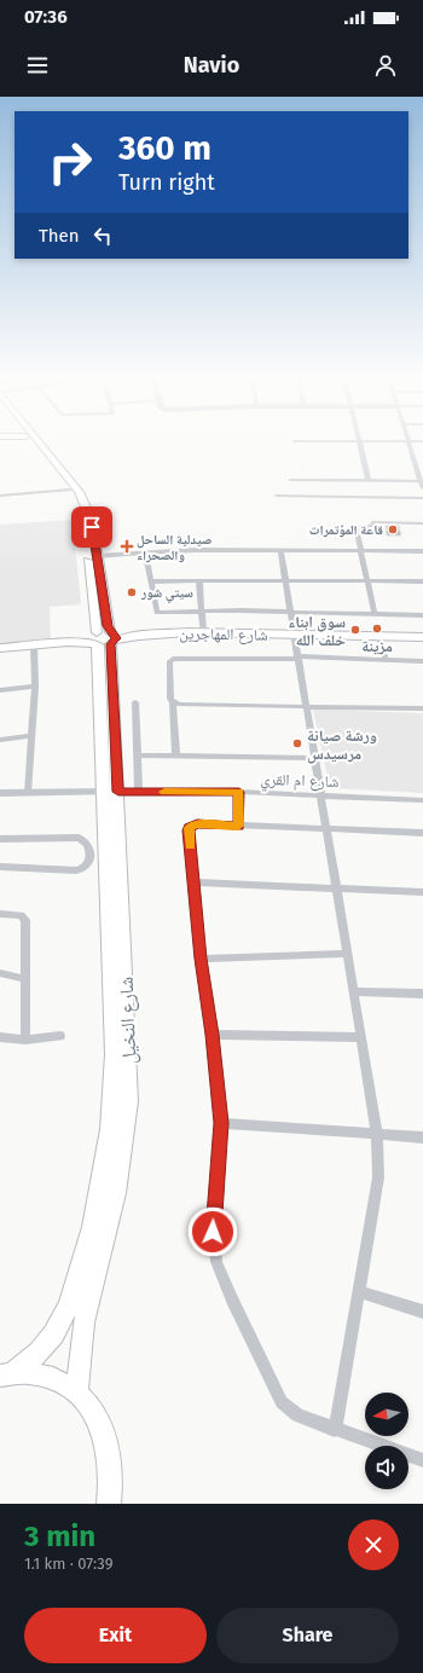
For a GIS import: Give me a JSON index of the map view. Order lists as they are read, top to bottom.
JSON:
{
  "streets": {
    "main road": ["شارع المهاجرين", "شارع النخيل"],
    "street": ["شارع ام القري"]
  },
  "crossings": [
    ["شارع المهاجرين", "شارع النخيل"],
    ["شارع ام القري", "شارع النخيل"]
  ],
  "places": {
    "other": [
      "قاعة المؤتمرات",
      "سيتي شور",
      "مزينة",
      "سوق ابناء خلف الله",
      "ورشة صيانة مرسيدس"
    ],
    "health": ["صيدلية الساحل والصحراء"]
  },
  "north": "left",
  "page": {
    "status": "07:36",
    "header": "Navio",
    "turn": ["360 m", "Turn right"],
    "then": "Then",
    "heading": ["3 min", "1.1 km · 07:39"],
    "buttons": ["Exit", "Share"]
  }
}
